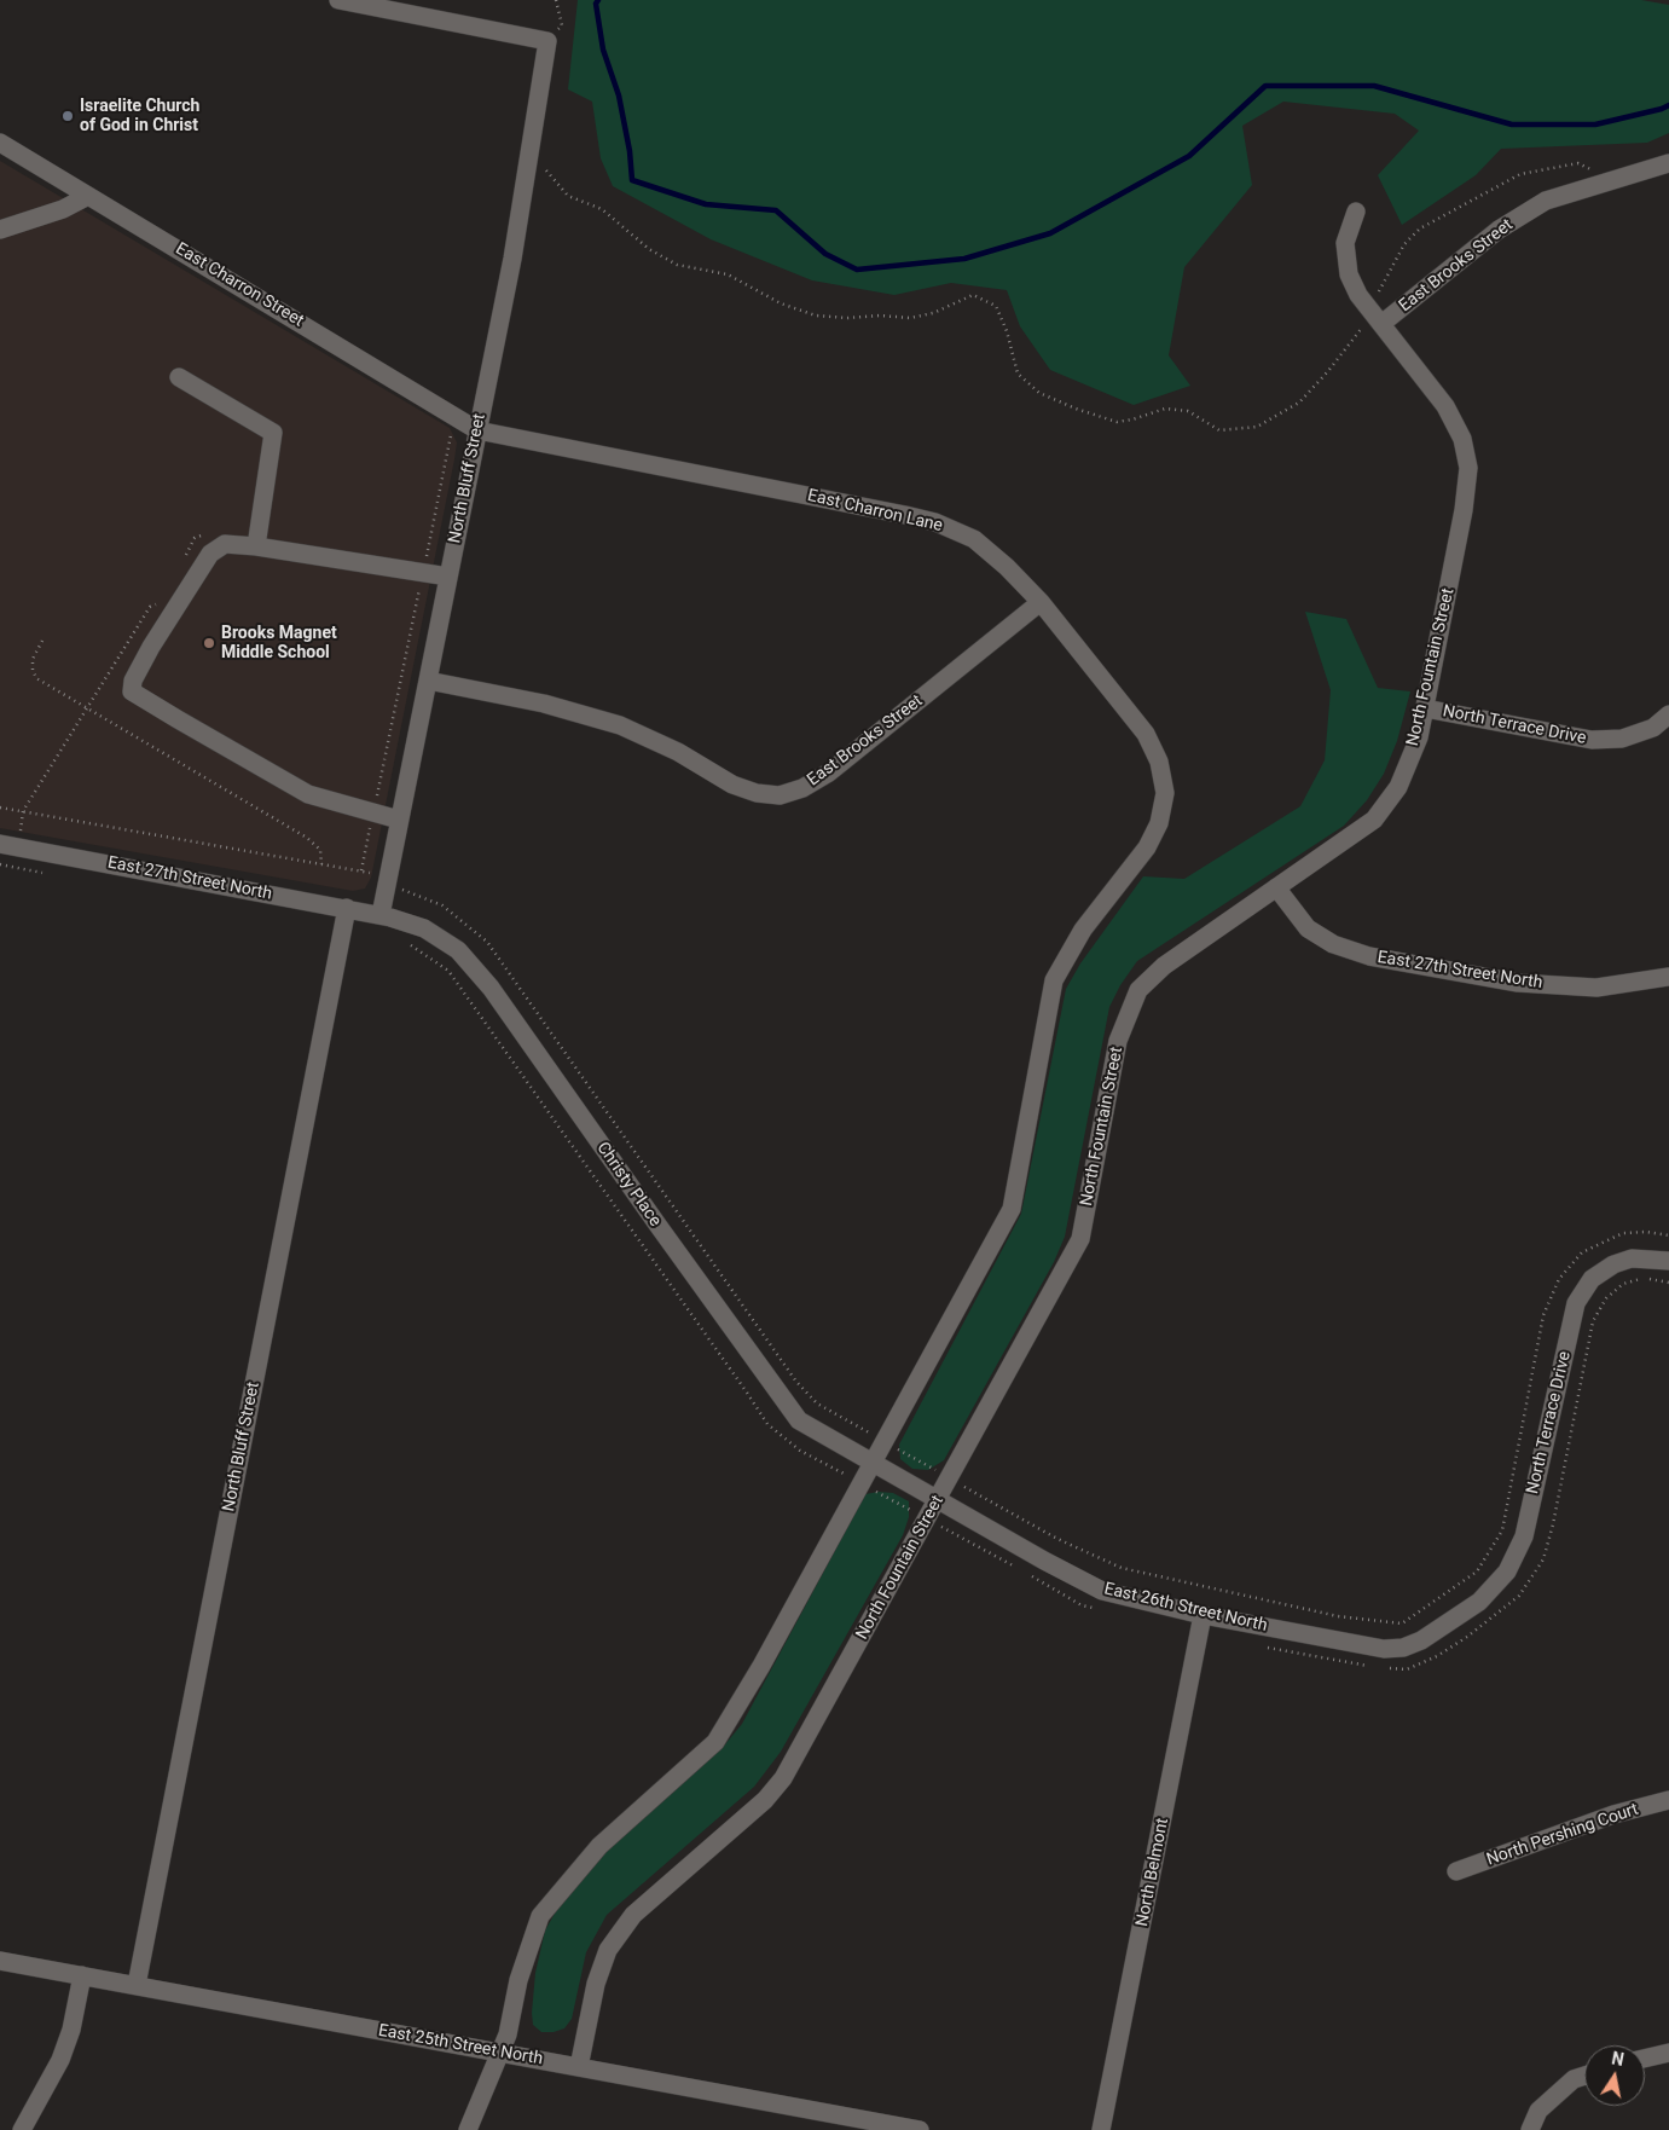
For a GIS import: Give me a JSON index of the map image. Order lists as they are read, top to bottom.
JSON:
{
  "streets": {
    "street": [
      "East Brooks Street",
      "East Charron Street",
      "North Bluff Street",
      "East Charron Lane",
      "North Fountain Street",
      "North Terrace Drive",
      "East 27th Street North",
      "Christy Place",
      "East 26th Street North",
      "North Pershing Court",
      "North Belmont",
      "East 25th Street North"
    ]
  },
  "crossings": [
    ["East Brooks Street", "North Bluff Street"],
    ["East Brooks Street", "East Charron Lane"],
    ["East Brooks Street", "North Fountain Street"],
    ["East Charron Street", "North Bluff Street"],
    ["East Charron Street", "East Charron Lane"],
    ["North Bluff Street", "East Charron Lane"],
    ["North Bluff Street", "East 27th Street North"],
    ["North Bluff Street", "Christy Place"],
    ["North Bluff Street", "East 25th Street North"],
    ["North Fountain Street", "North Terrace Drive"],
    ["North Fountain Street", "East 27th Street North"],
    ["North Fountain Street", "East 26th Street North"],
    ["North Fountain Street", "East 25th Street North"],
    ["North Terrace Drive", "East 26th Street North"],
    ["East 27th Street North", "Christy Place"],
    ["Christy Place", "East 26th Street North"],
    ["East 26th Street North", "North Belmont"]
  ],
  "places": ["Israelite Church of God in Christ", "Brooks Magnet Middle School"],
  "north": "top"
}
